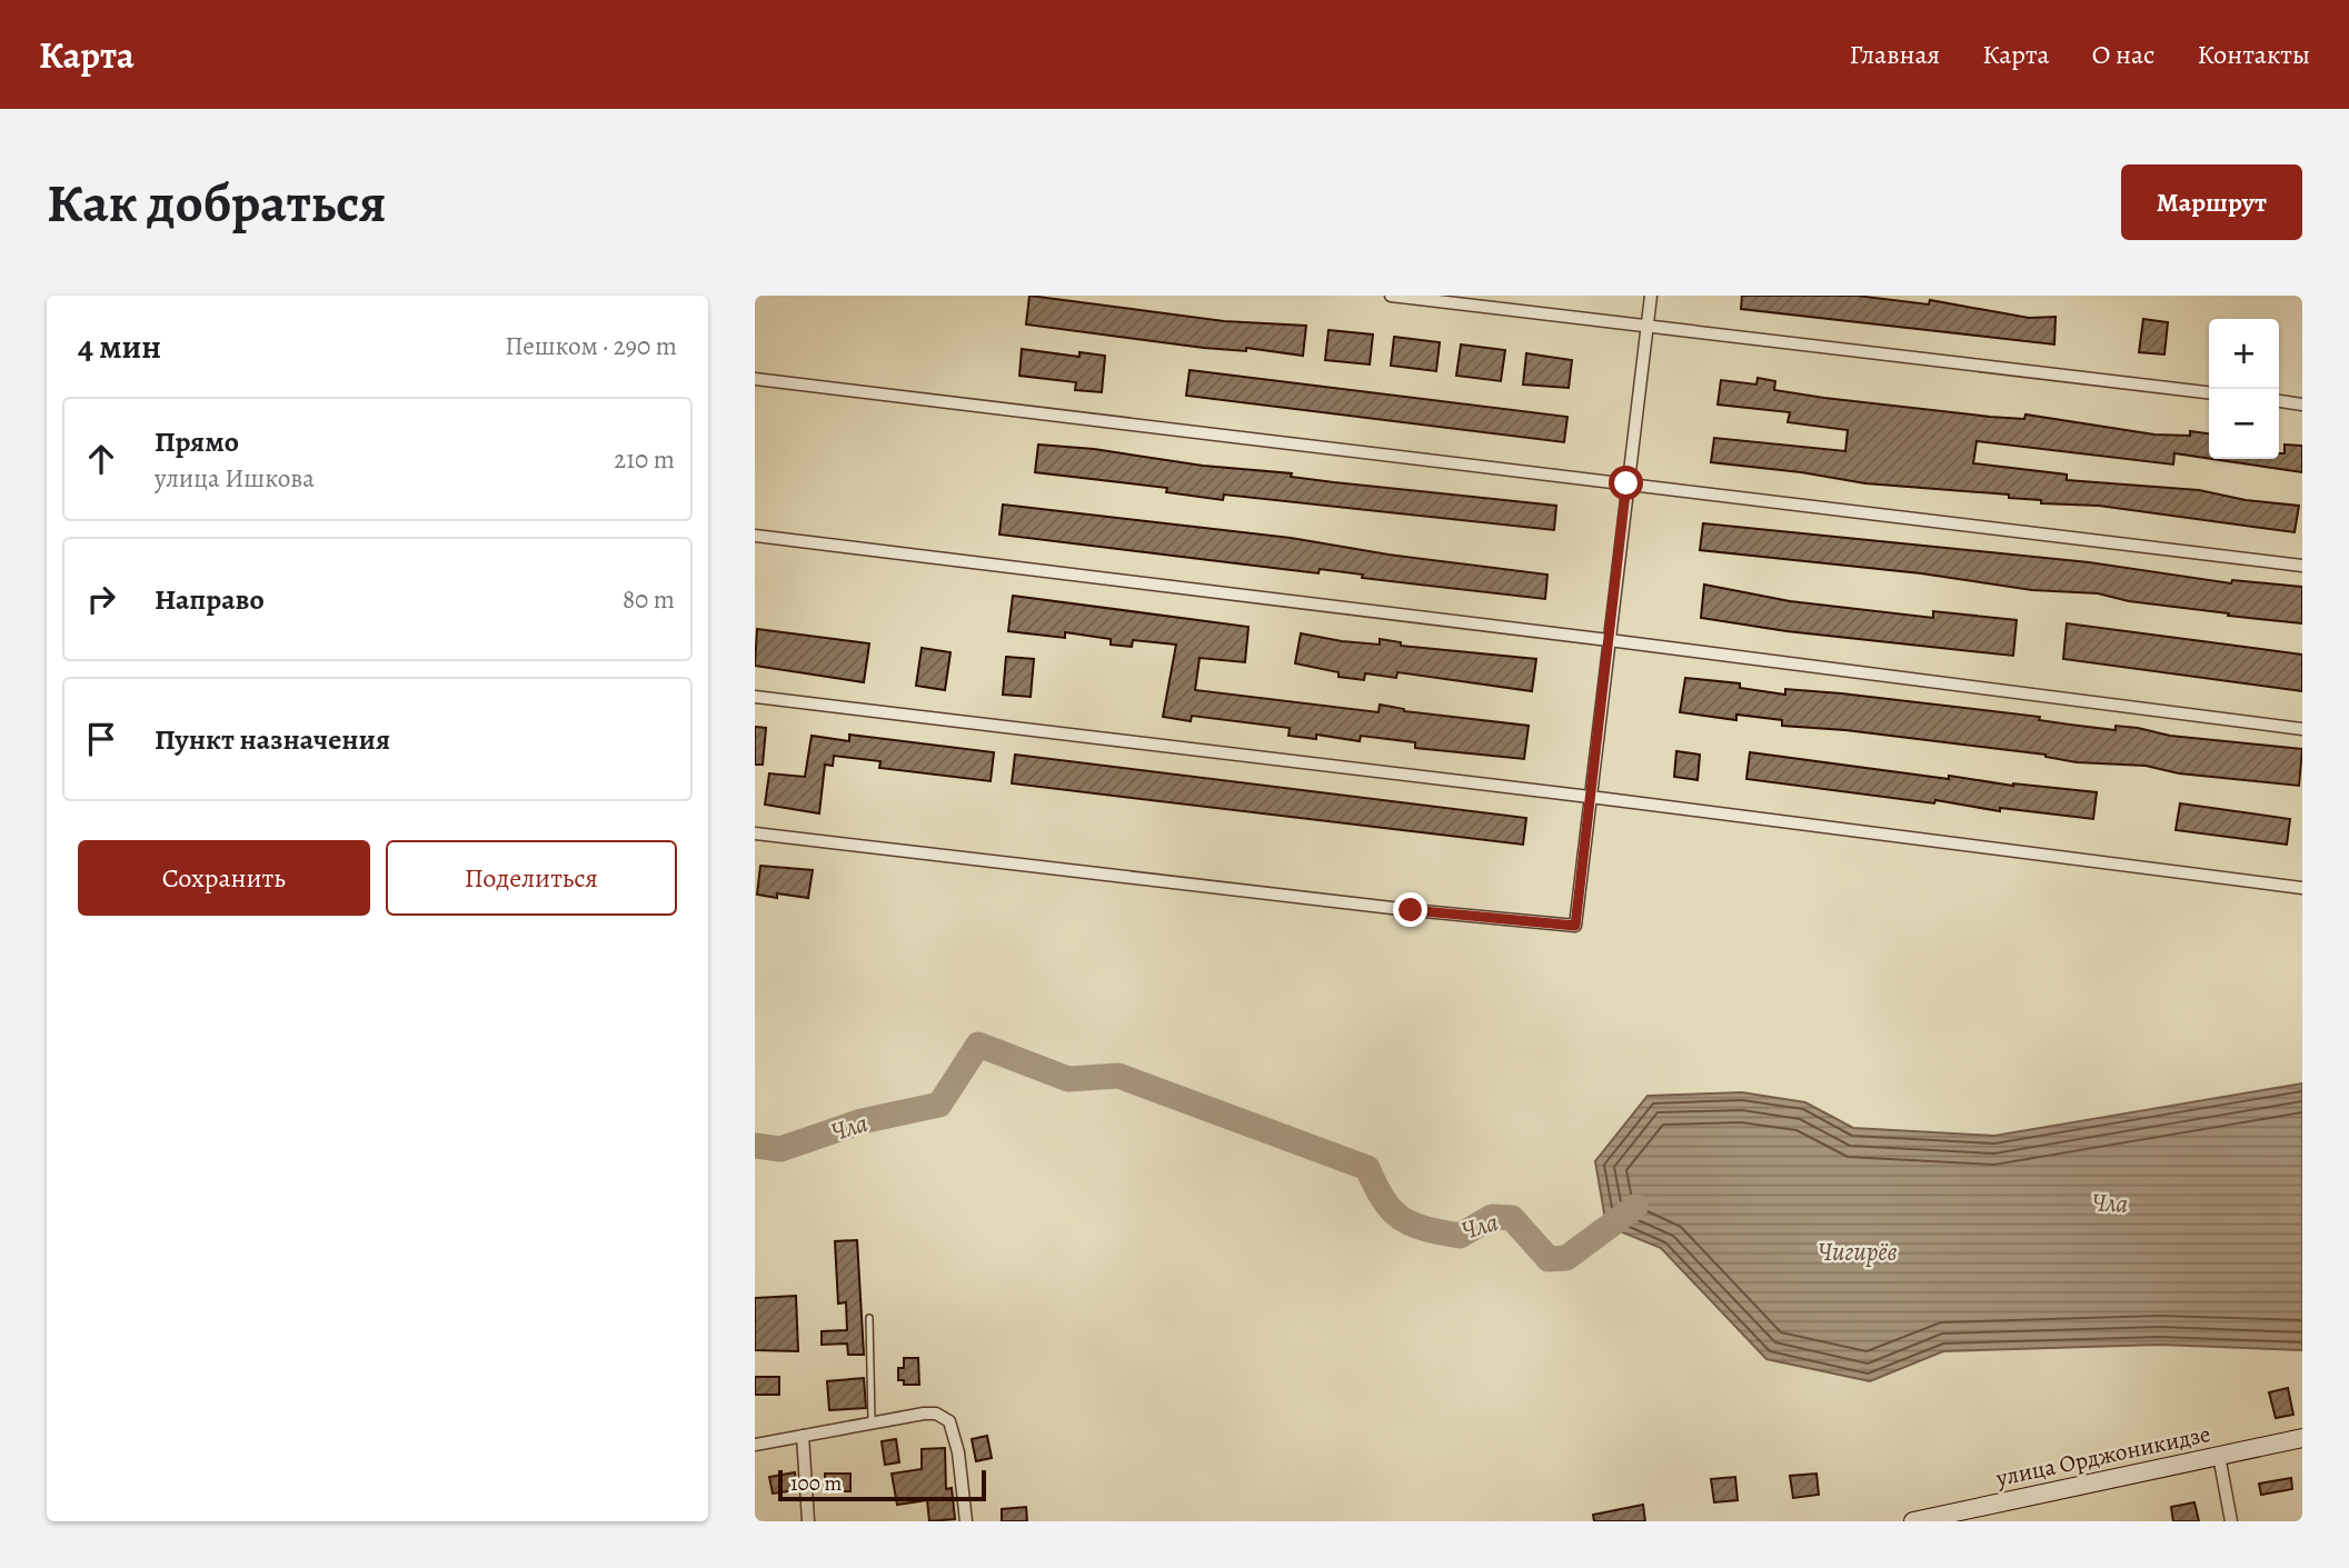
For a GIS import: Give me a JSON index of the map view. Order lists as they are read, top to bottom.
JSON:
{
  "streets": {
    "street": ["улица Орджоникидзе"]
  },
  "water": ["Чла", "Чигирёв"],
  "scale_bar": "100 m",
  "page": {
    "header": "Карта",
    "nav": [
      "Главная",
      "Карта",
      "О нас",
      "Контакты"
    ],
    "buttons": [
      "Маршрут",
      ["Сохранить", "Поделиться"]
    ],
    "title": "Как добраться",
    "heading": ["4 мин", "Пешком · 290 m"],
    "map_buttons": ["+", "−"],
    "list": [
      ["Прямо", "улица Ишкова", "210 m"],
      ["Направо", "80 m"],
      "Пункт назначения"
    ],
    "scale": "100 m"
  }
}
